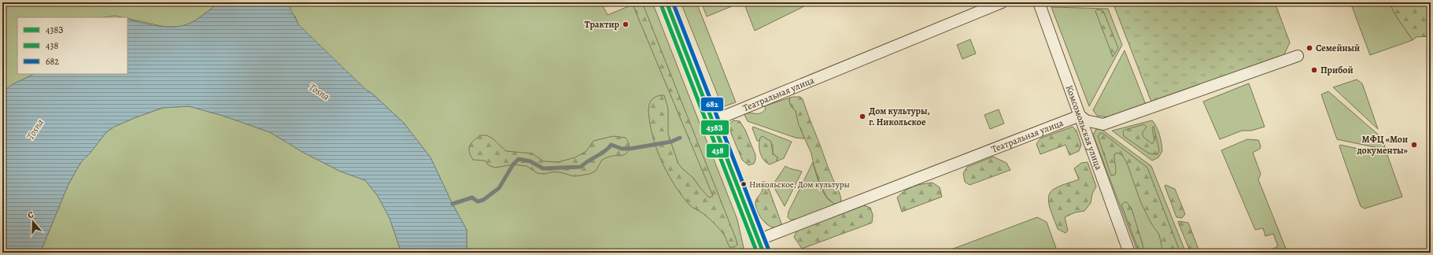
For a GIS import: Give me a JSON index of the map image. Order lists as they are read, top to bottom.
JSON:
{
  "streets": {
    "street": ["Театральная улица", "Комсомольская улица"]
  },
  "crossings": [
    ["Театральная улица", "Комсомольская улица"]
  ],
  "water": ["Tosna"],
  "places": [
    "Трактир",
    "Семейный",
    "Прибой",
    "Дом культуры, г. Никольское",
    "МФЦ «Мои документы»",
    "Никольское, Дом культуры"
  ],
  "lines": ["transit line 438З", "transit line 682", "transit line 438"],
  "legend": ["438З", "438", "682"],
  "north": "top"
}
